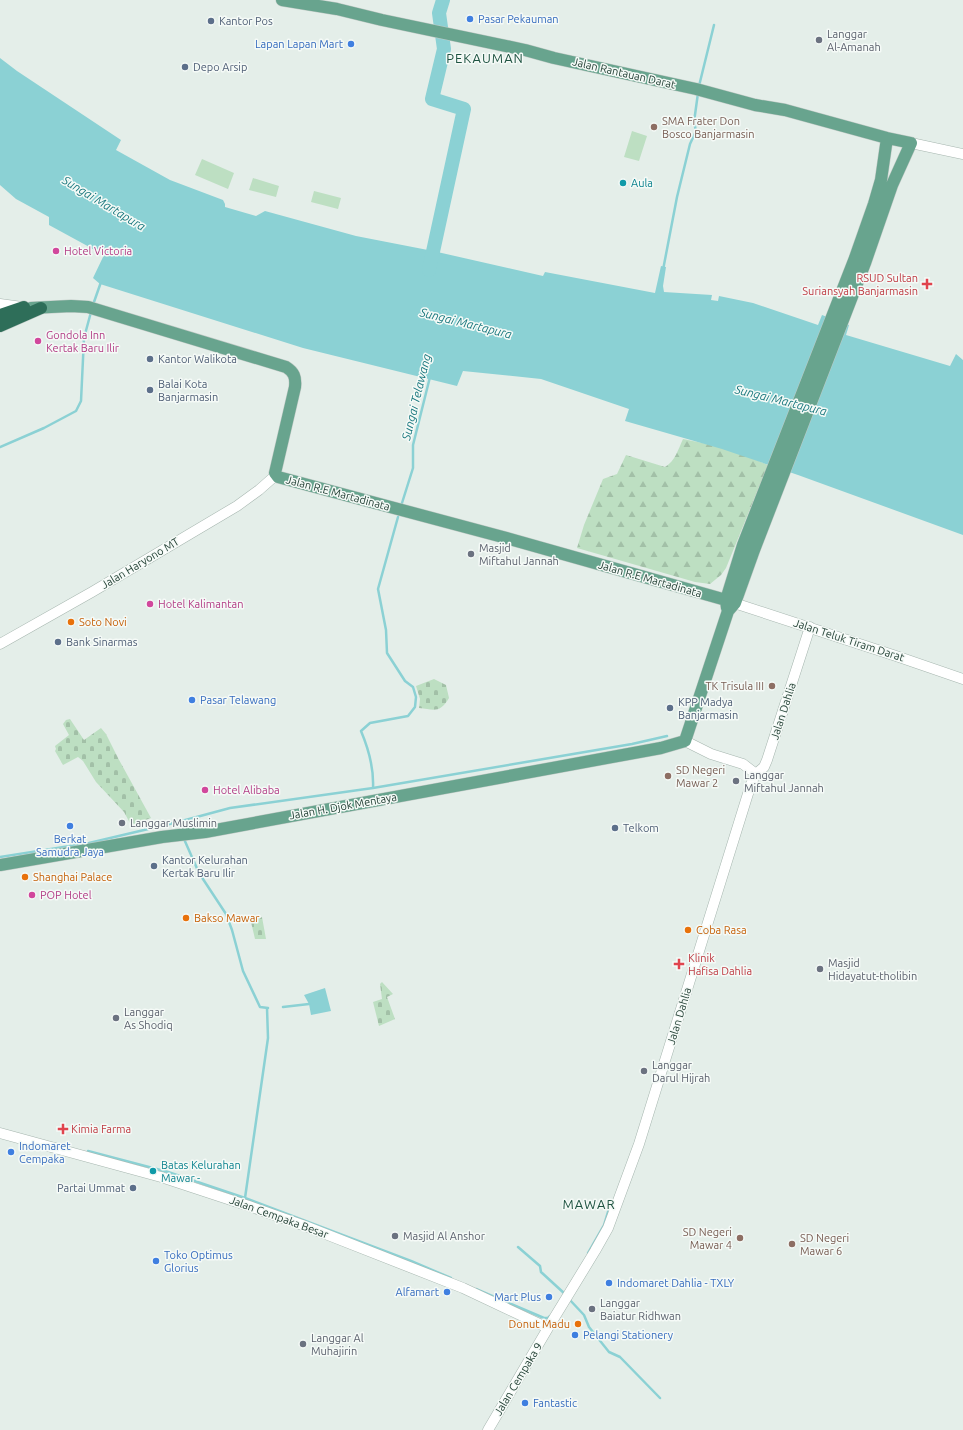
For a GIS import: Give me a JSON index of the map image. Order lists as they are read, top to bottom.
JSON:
{
  "streets": {
    "main road": ["Jalan Rantauan Darat", "Jalan R.E Martadinata", "Jalan H. Djok Mentaya"],
    "street": [
      "Jalan Haryono MT",
      "Jalan Teluk Tiram Darat",
      "Jalan Dahlia",
      "Jalan Cempaka Besar",
      "Jalan Cempaka 9"
    ]
  },
  "crossings": [
    ["Jalan R.E Martadinata", "Jalan Haryono MT"],
    ["Jalan R.E Martadinata", "Jalan Teluk Tiram Darat"],
    ["Jalan Teluk Tiram Darat", "Jalan Dahlia"],
    ["Jalan Dahlia", "Jalan Cempaka Besar"],
    ["Jalan Dahlia", "Jalan Cempaka 9"],
    ["Jalan Cempaka Besar", "Jalan Cempaka 9"]
  ],
  "districts": ["PEKAUMAN", "MAWAR"],
  "water": ["Sungai Martapura", "Sungai Telawang"],
  "places": {
    "other": [
      "Pasar Pekauman",
      "Kantor Pos",
      "Langgar Al-Amanah",
      "Lapan Lapan Mart",
      "Depo Arsip",
      "SMA Frater Don Bosco Banjarmasin",
      "Aula",
      "Hotel Victoria",
      "Gondola Inn Kertak Baru Ilir",
      "Kantor Walikota",
      "Balai Kota Banjarmasin",
      "Masjid Miftahul Jannah",
      "Hotel Kalimantan",
      "Soto Novi",
      "Bank Sinarmas",
      "TK Trisula III",
      "Pasar Telawang",
      "KPP Madya Banjarmasin",
      "SD Negeri Mawar 2",
      "Langgar Miftahul Jannah",
      "Hotel Alibaba",
      "Langgar Muslimin",
      "Berkat Samudra Jaya",
      "Telkom",
      "Kantor Kelurahan Kertak Baru Ilir",
      "Shanghai Palace",
      "POP Hotel",
      "Bakso Mawar",
      "Coba Rasa",
      "Masjid Hidayatut-tholibin",
      "Langgar As Shodiq",
      "Langgar Darul Hijrah",
      "Indomaret Cempaka",
      "Batas Kelurahan Mawar -",
      "Partai Ummat",
      "Masjid Al Anshor",
      "SD Negeri Mawar 4",
      "SD Negeri Mawar 6",
      "Toko Optimus Glorius",
      "Indomaret Dahlia - TXLY",
      "Alfamart",
      "Mart Plus",
      "Langgar Baiatur Ridhwan",
      "Donut Madu",
      "Pelangi Stationery",
      "Langgar Al Muhajirin",
      "Fantastic"
    ],
    "health": ["RSUD Sultan Suriansyah Banjarmasin", "Klinik Hafisa Dahlia", "Kimia Farma"]
  }
}
